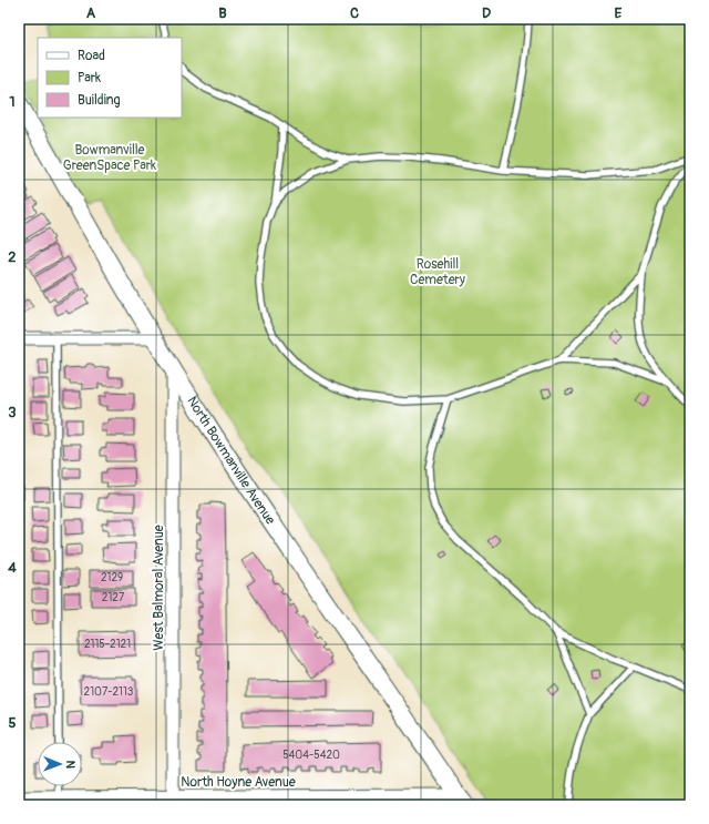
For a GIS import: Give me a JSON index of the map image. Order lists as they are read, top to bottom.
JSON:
{
  "streets": {
    "street": ["North Bowmanville Avenue", "West Balmoral Avenue", "North Hoyne Avenue"]
  },
  "crossings": [
    ["North Bowmanville Avenue", "West Balmoral Avenue"],
    ["North Bowmanville Avenue", "North Hoyne Avenue"],
    ["West Balmoral Avenue", "North Hoyne Avenue"]
  ],
  "parks": ["Bowmanville GreenSpace Park", "Rosehill Cemetery"],
  "house_numbers": [
    "2129",
    "2127",
    "2115-2121",
    "2107-2113",
    "5404-5420"
  ],
  "legend": ["Road", "Park", "Building"],
  "north": "right",
  "grid": {
    "columns": [
      "A",
      "B",
      "C",
      "D",
      "E"
    ],
    "rows": [
      "1",
      "2",
      "3",
      "4",
      "5"
    ]
  }
}
